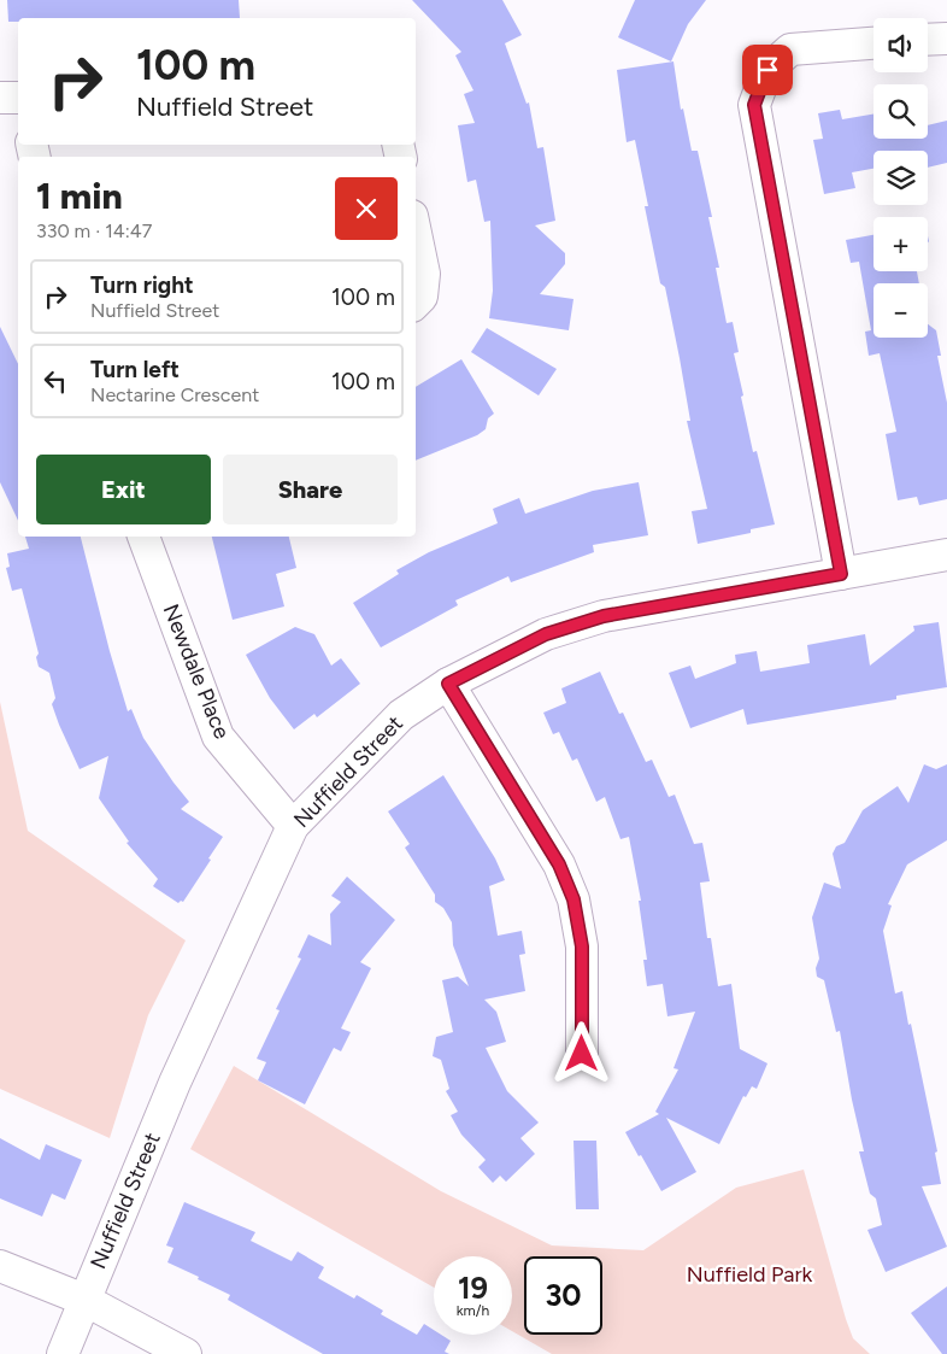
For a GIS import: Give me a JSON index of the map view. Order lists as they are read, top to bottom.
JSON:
{
  "streets": {
    "street": ["Newdale Place", "Nuffield Street"]
  },
  "crossings": [
    ["Newdale Place", "Nuffield Street"]
  ],
  "parks": ["Nuffield Park"],
  "page": {
    "map_buttons": ["+", "−"],
    "turn": ["100 m", "Nuffield Street"],
    "heading": ["1 min", "330 m · 14:47"],
    "list": [
      {
        "name": "Turn right",
        "note": "Nuffield Street",
        "value": "100 m"
      },
      {
        "name": "Turn left",
        "note": "Nectarine Crescent",
        "value": "100 m"
      }
    ],
    "buttons": ["Exit", "Share"],
    "speed": "19 km/h",
    "limit": "30"
  }
}
